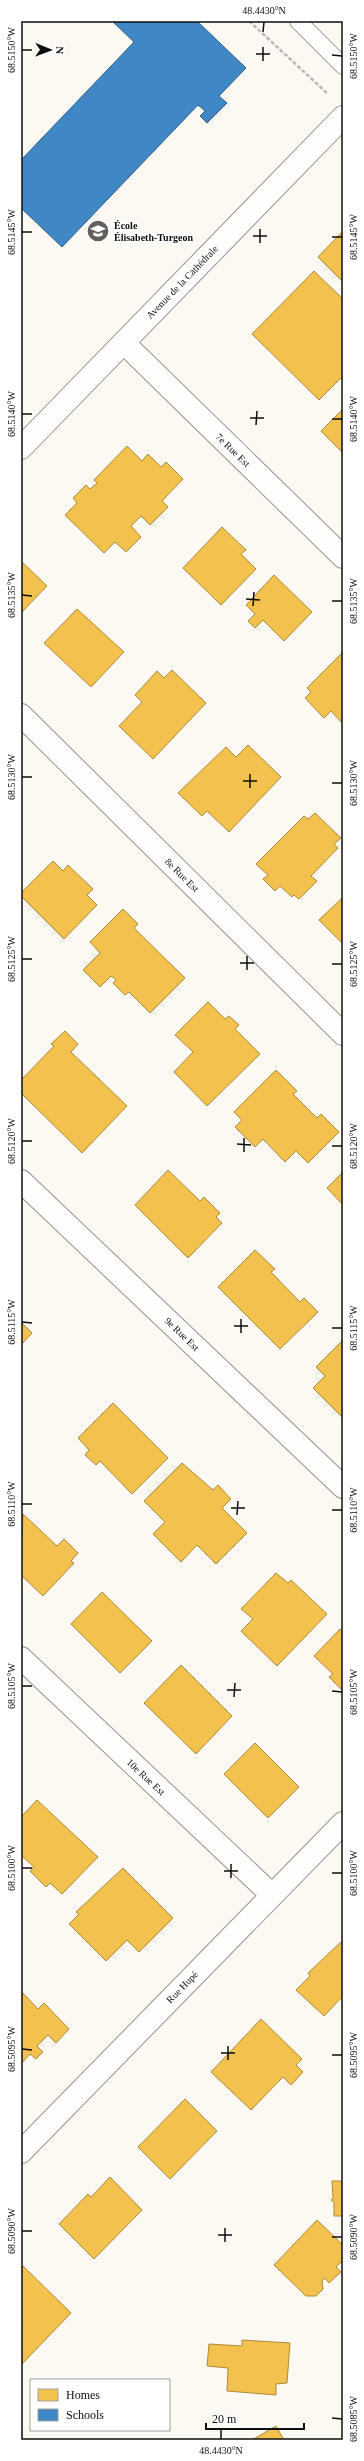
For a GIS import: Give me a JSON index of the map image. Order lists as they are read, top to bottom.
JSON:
{
  "streets": {
    "street": [
      "Avenue de la Cathédrale",
      "7e Rue Est",
      "8e Rue Est",
      "9e Rue Est",
      "10e Rue Est",
      "Rue Hupé"
    ]
  },
  "crossings": [
    ["Avenue de la Cathédrale", "7e Rue Est"],
    ["10e Rue Est", "Rue Hupé"]
  ],
  "places": {
    "school or university": ["École Élisabeth-Turgeon"]
  },
  "legend": ["Homes", "Schools"],
  "scale_bar": "20 m",
  "north": "right",
  "coordinates": [
    "48.4430°N",
    "68.5150°W",
    "68.5145°W",
    "68.5140°W",
    "68.5135°W",
    "68.5130°W",
    "68.5125°W",
    "68.5120°W",
    "68.5115°W",
    "68.5110°W",
    "68.5105°W",
    "68.5100°W",
    "68.5095°W",
    "68.5090°W",
    "68.5085°W"
  ]
}
